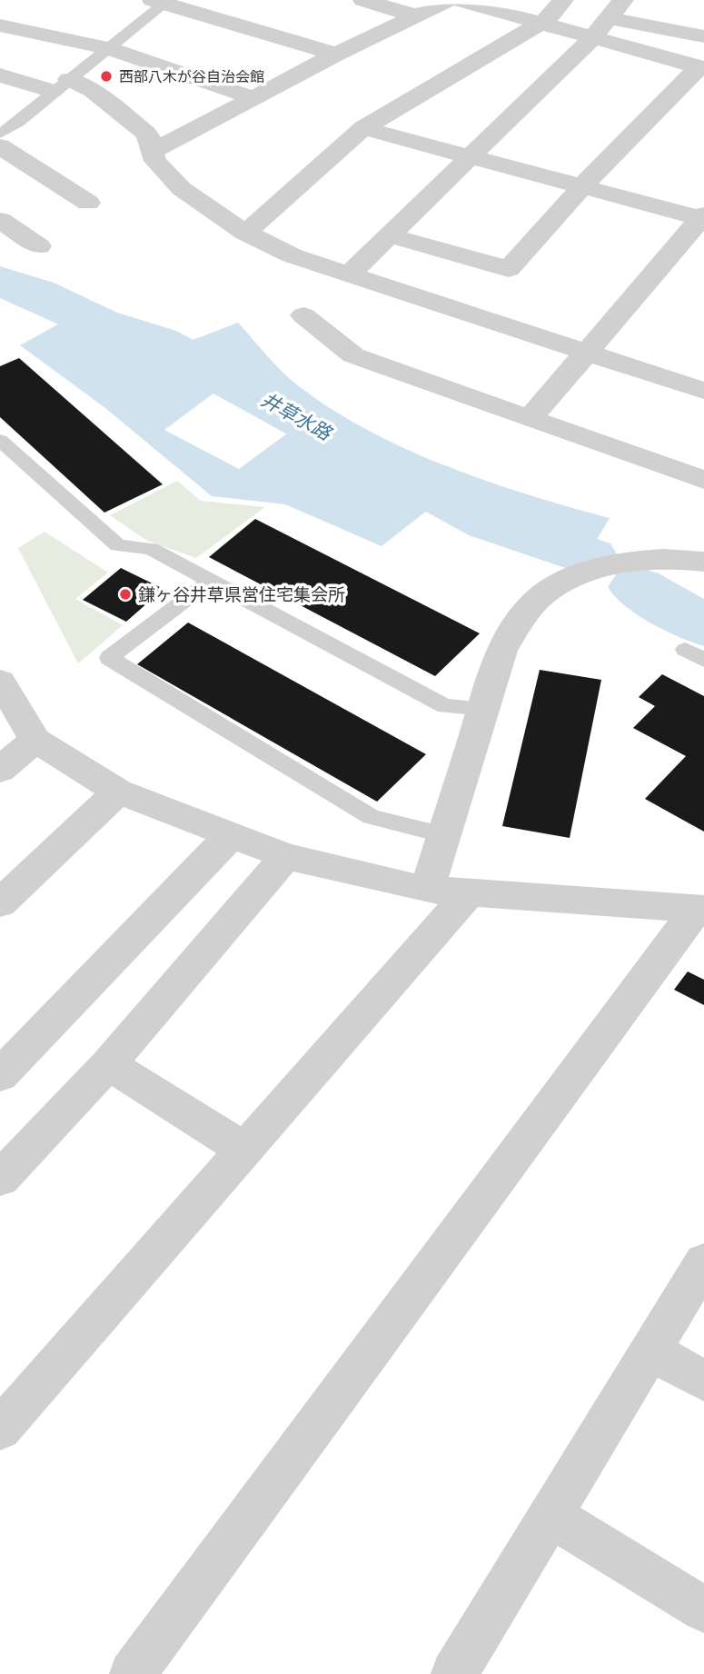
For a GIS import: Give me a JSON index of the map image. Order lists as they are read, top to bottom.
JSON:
{
  "water": ["井草水路"],
  "places": ["西部八木が谷自治会館", "鎌ヶ谷井草県営住宅集会所"]
}
